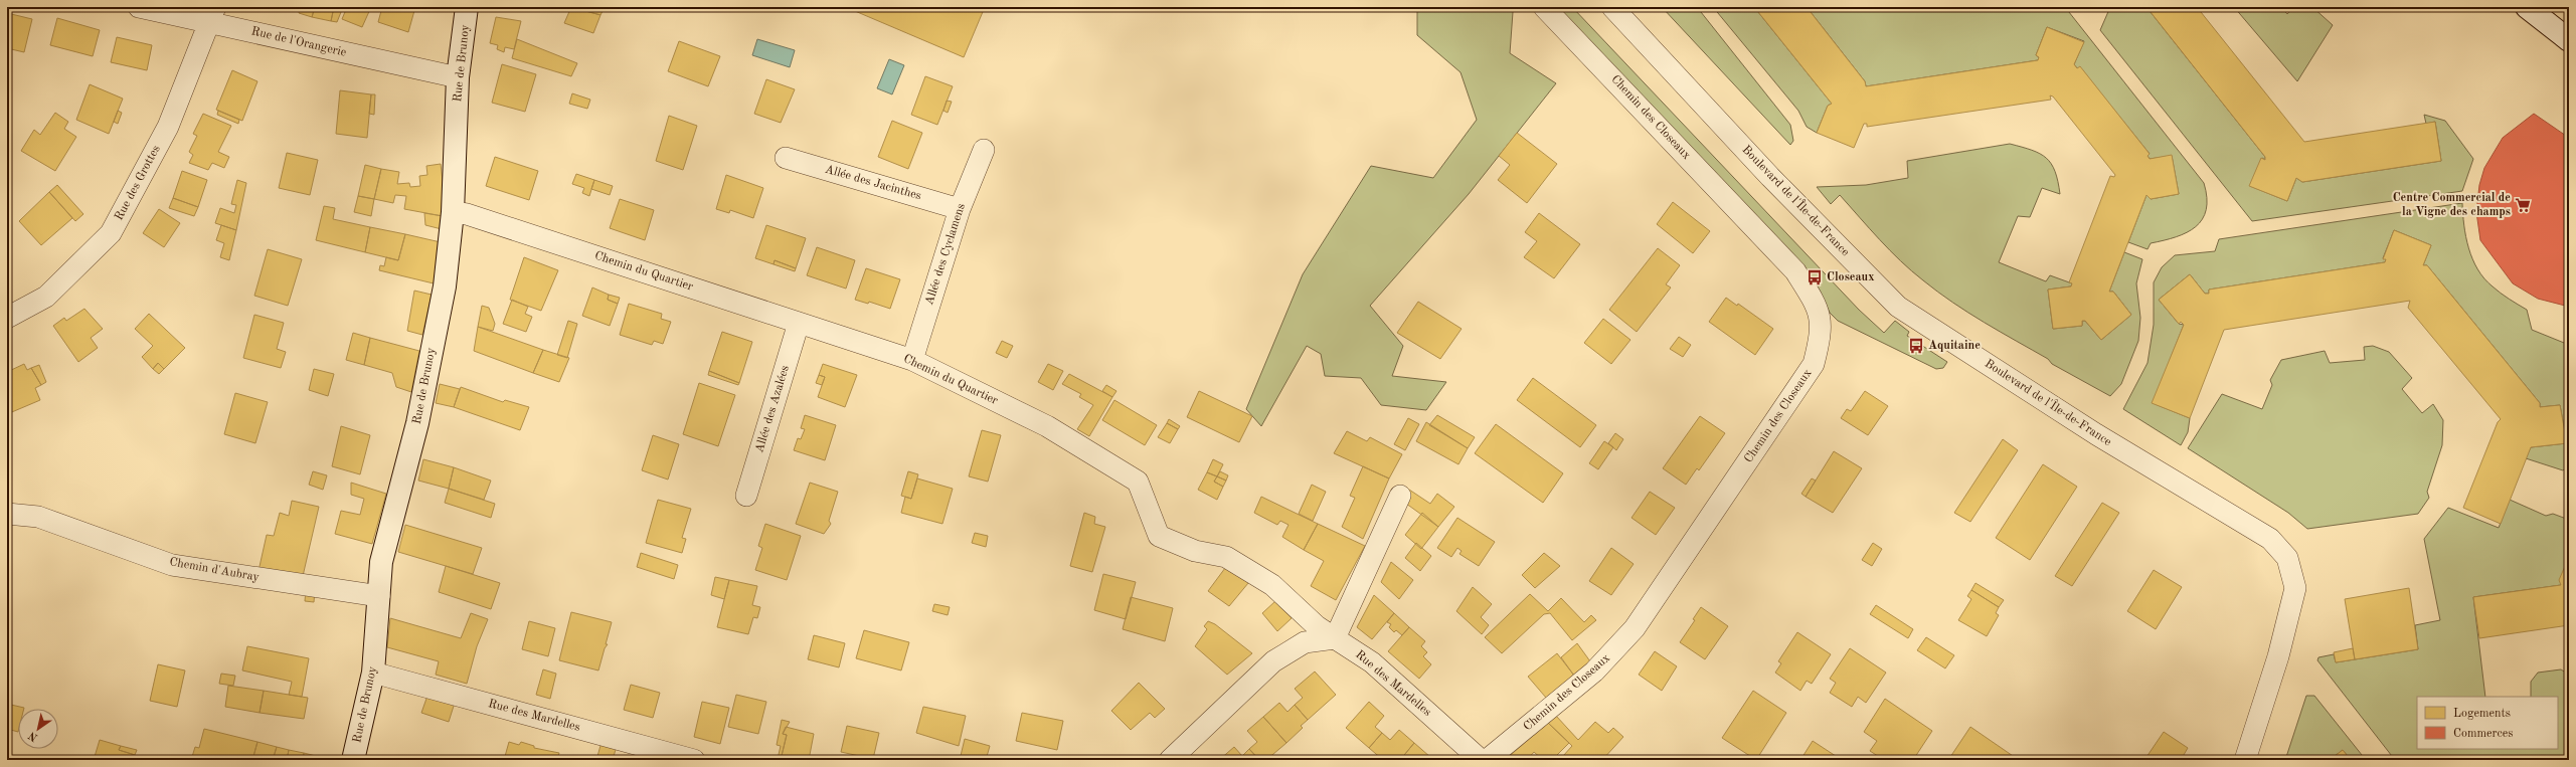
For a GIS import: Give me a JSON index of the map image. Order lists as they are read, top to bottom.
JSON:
{
  "streets": {
    "street": [
      "Rue de l'Orangerie",
      "Rue de Brunoy",
      "Chemin des Closeaux",
      "Rue des Grottes",
      "Allée des Jacinthes",
      "Boulevard de l'Île-de-France",
      "Allée des Cyclamens",
      "Chemin du Quartier",
      "Allée des Azalées",
      "Chemin d'Aubray",
      "Rue des Mardelles"
    ]
  },
  "crossings": [
    ["Rue de l'Orangerie", "Rue de Brunoy"],
    ["Rue de l'Orangerie", "Rue des Grottes"],
    ["Rue de Brunoy", "Chemin du Quartier"],
    ["Rue de Brunoy", "Chemin d'Aubray"],
    ["Rue de Brunoy", "Rue des Mardelles"],
    ["Allée des Jacinthes", "Allée des Cyclamens"],
    ["Allée des Cyclamens", "Chemin du Quartier"],
    ["Chemin du Quartier", "Allée des Azalées"],
    ["Chemin du Quartier", "Rue des Mardelles"]
  ],
  "places": {
    "supermarket": ["Centre Commercial de la Vigne des champs"],
    "bus stop": ["Closeaux", "Aquitaine"]
  },
  "legend": ["Logements", "Commerces"],
  "north": "bottom left"
}
